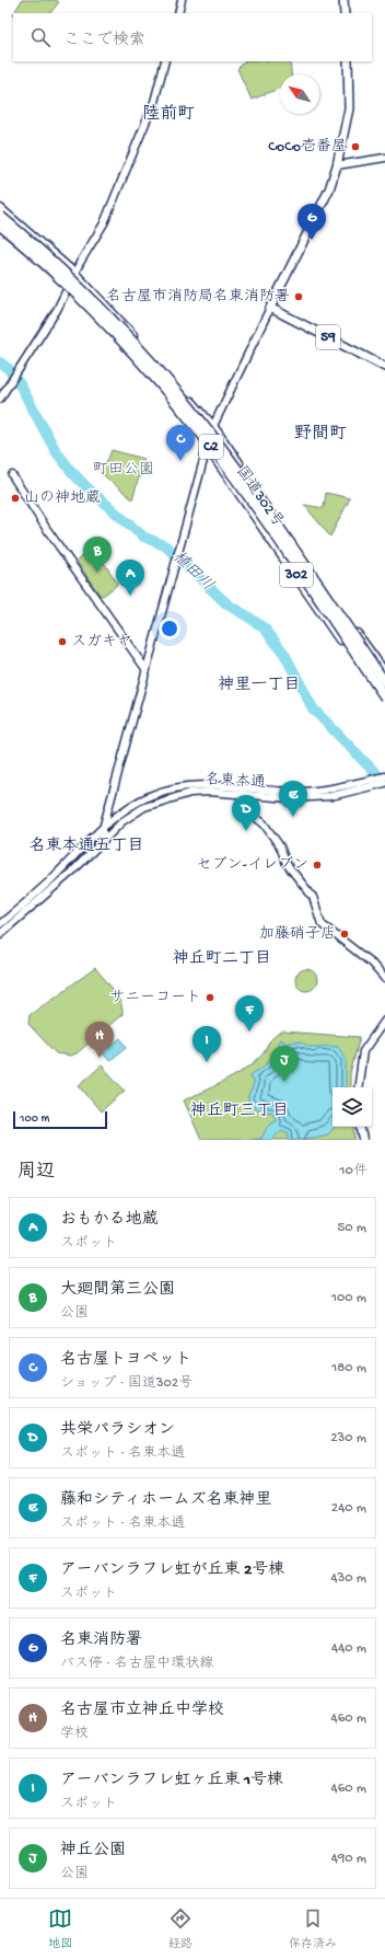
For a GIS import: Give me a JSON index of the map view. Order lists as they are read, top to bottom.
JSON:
{
  "streets": {
    "highway": ["C2", "国道302号", "302"],
    "main road": ["59"],
    "street": ["名東本通"]
  },
  "crossings": [
    ["C2", "国道302号"]
  ],
  "districts": [
    "陸前町",
    "野間町",
    "神里一丁目",
    "名東本通五丁目",
    "神丘町二丁目",
    "神丘町三丁目"
  ],
  "water": ["植田川"],
  "parks": ["町田公園"],
  "places": [
    "CoCo壱番屋",
    "名古屋市消防局名東消防署",
    "山の神地蔵",
    "スガキヤ",
    "セブン-イレブン",
    "加藤硝子店",
    "サニーコート"
  ],
  "scale_bar": "100 m",
  "north": "top left",
  "page": {
    "search": "ここで検索",
    "pins": [
      "G",
      "C",
      "B",
      "A",
      "E",
      "D",
      "F",
      "H",
      "I",
      "J"
    ],
    "scale": "100 m",
    "heading": ["周辺", "10件"],
    "list": [
      {
        "mark": "A",
        "name": "おもかる地蔵",
        "note": "スポット",
        "value": "50 m"
      },
      {
        "mark": "B",
        "name": "大廻間第三公園",
        "note": "公園",
        "value": "100 m"
      },
      {
        "mark": "C",
        "name": "名古屋トヨペット",
        "note": "ショップ · 国道302号",
        "value": "180 m"
      },
      {
        "mark": "D",
        "name": "共栄パラシオン",
        "note": "スポット · 名東本通",
        "value": "230 m"
      },
      {
        "mark": "E",
        "name": "藤和シティホームズ名東神里",
        "note": "スポット · 名東本通",
        "value": "240 m"
      },
      {
        "mark": "F",
        "name": "アーバンラフレ虹が丘東 2号棟",
        "note": "スポット",
        "value": "430 m"
      },
      {
        "mark": "G",
        "name": "名東消防署",
        "note": "バス停 · 名古屋中環状線",
        "value": "440 m"
      },
      {
        "mark": "H",
        "name": "名古屋市立神丘中学校",
        "note": "学校",
        "value": "460 m"
      },
      {
        "mark": "I",
        "name": "アーバンラフレ虹ヶ丘東 1号棟",
        "note": "スポット",
        "value": "460 m"
      },
      {
        "mark": "J",
        "name": "神丘公園",
        "note": "公園",
        "value": "490 m"
      }
    ],
    "nav": ["地図", "経路", "保存済み"]
  }
}
